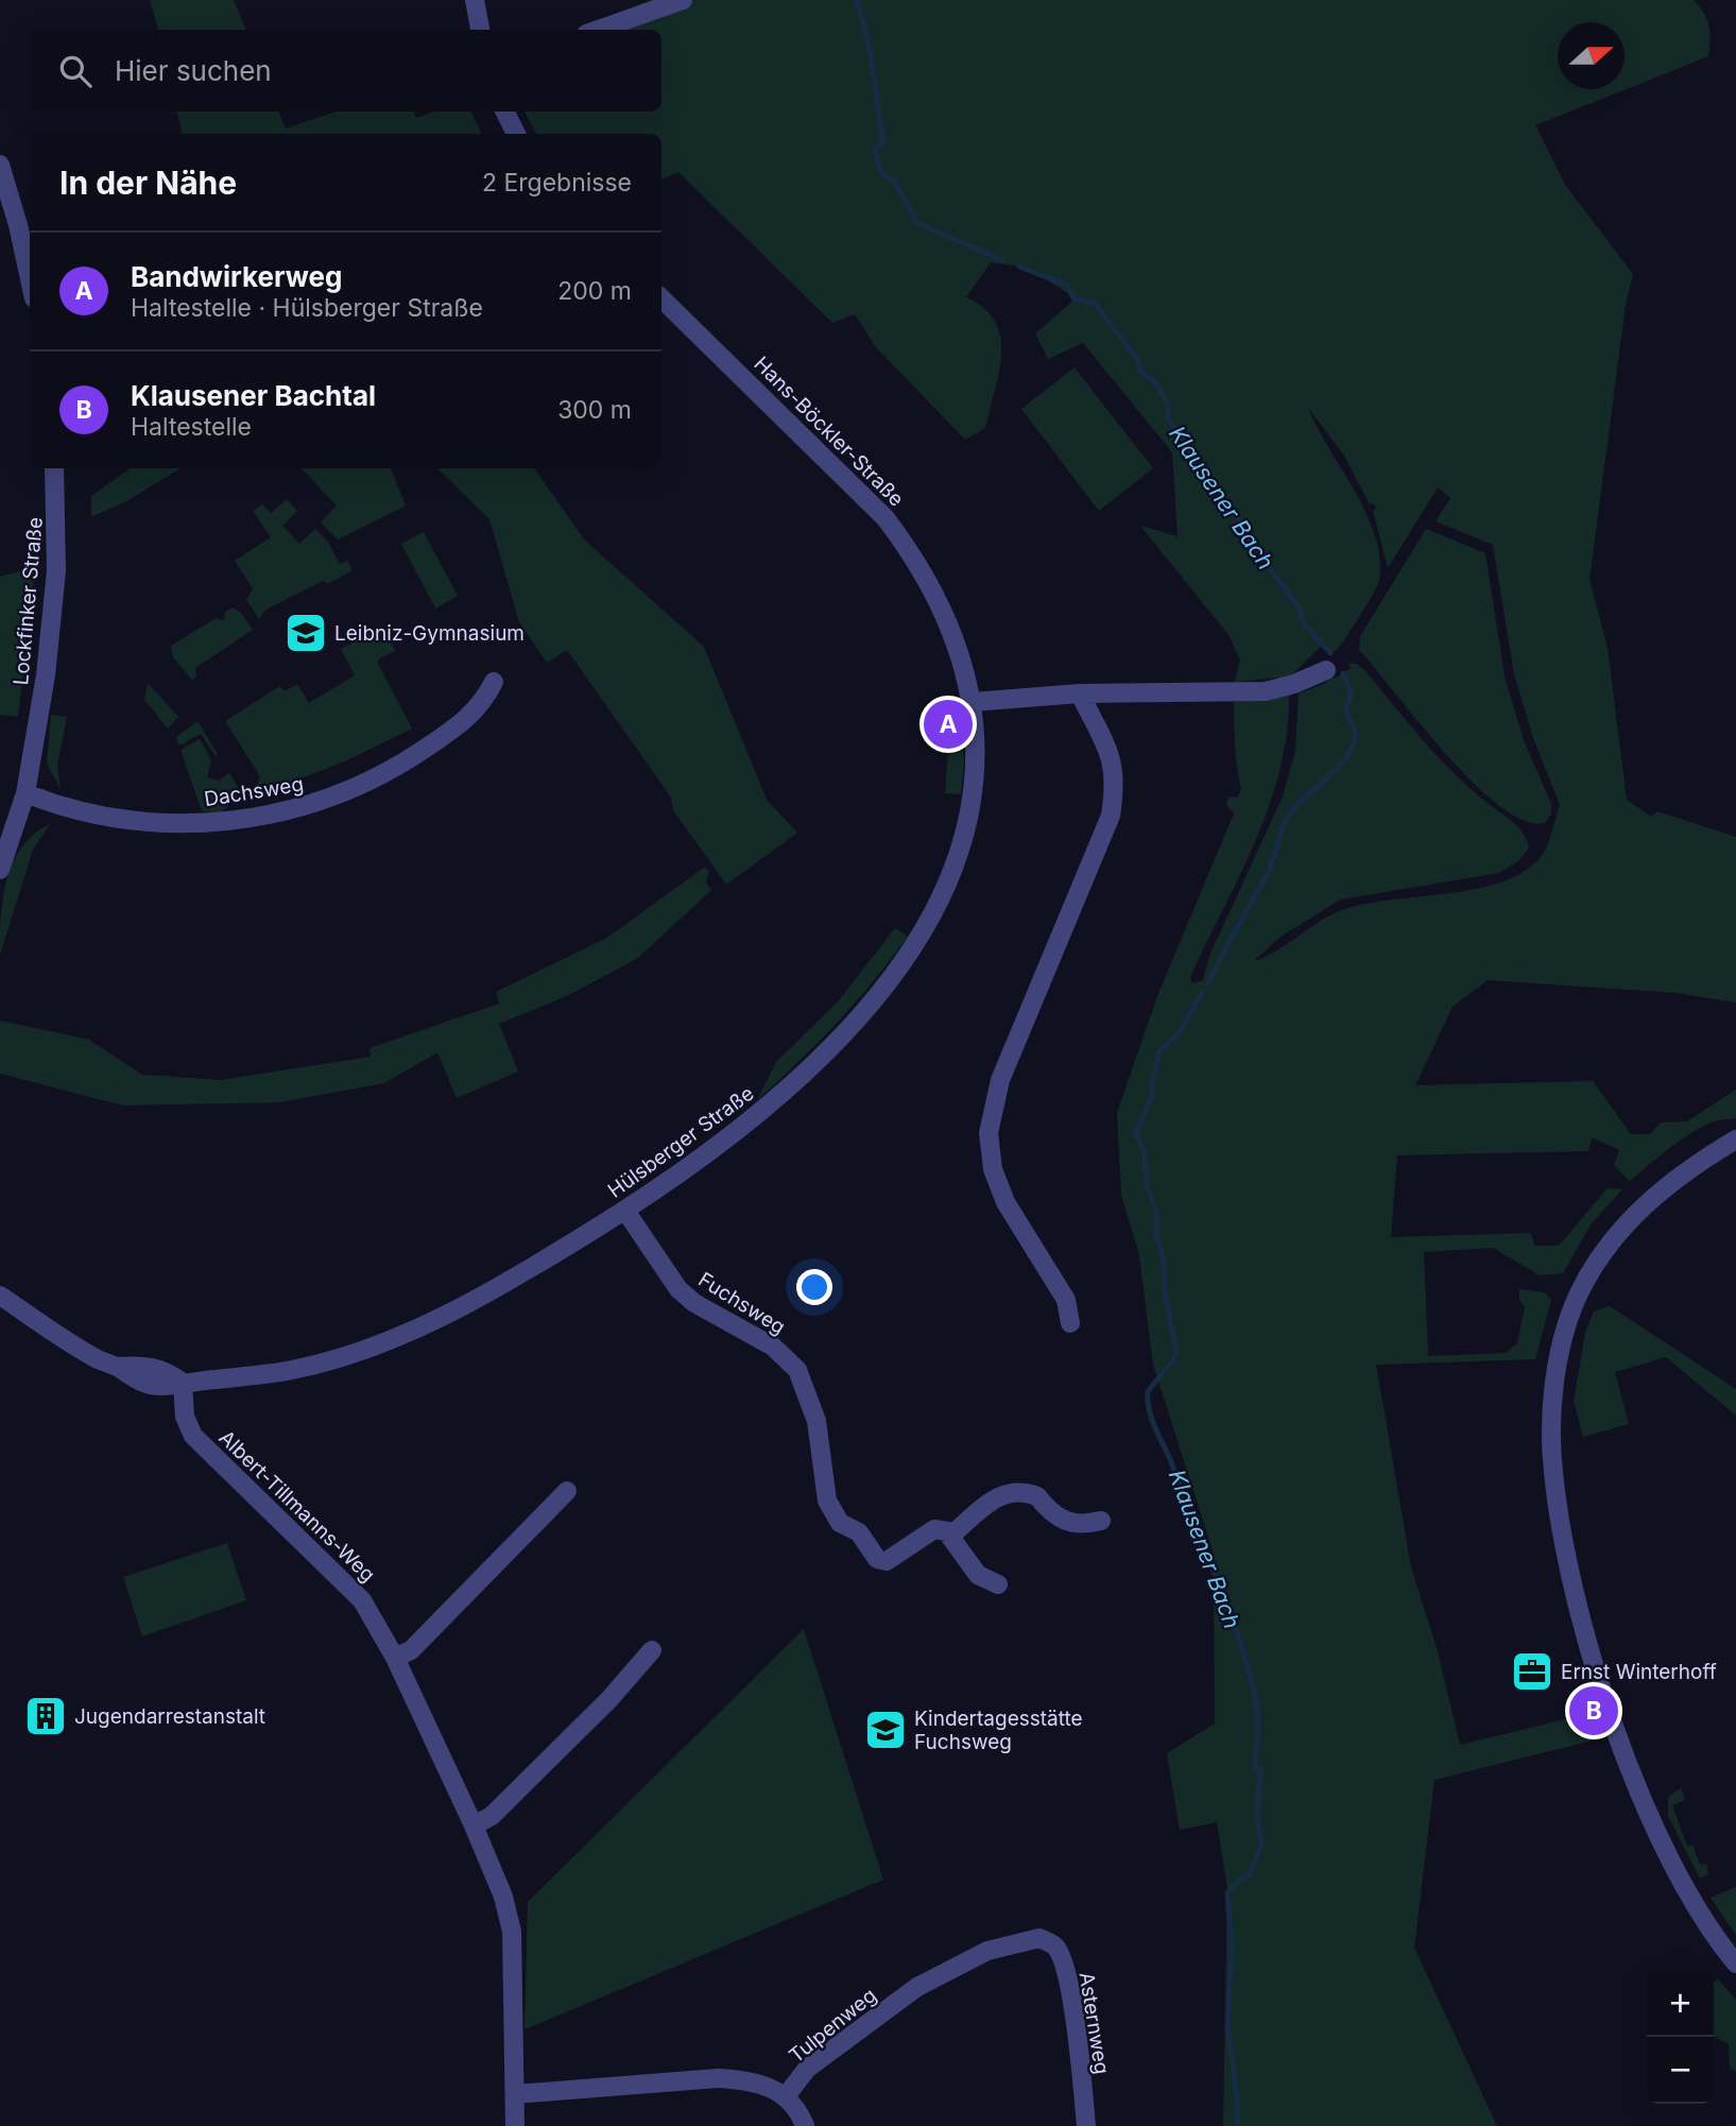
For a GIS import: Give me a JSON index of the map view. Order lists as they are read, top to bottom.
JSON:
{
  "streets": {
    "street": [
      "Hans-Böckler-Straße",
      "Lockfinker Straße",
      "Dachsweg",
      "Hülsberger Straße",
      "Fuchsweg",
      "Albert-Tillmanns-Weg",
      "Asternweg",
      "Tulpenweg"
    ]
  },
  "crossings": [
    ["Hans-Böckler-Straße", "Hülsberger Straße"],
    ["Lockfinker Straße", "Dachsweg"],
    ["Hülsberger Straße", "Fuchsweg"],
    ["Hülsberger Straße", "Albert-Tillmanns-Weg"],
    ["Asternweg", "Tulpenweg"]
  ],
  "water": ["Klausener Bach"],
  "places": {
    "school or university": ["Leibniz-Gymnasium", "Kindertagesstätte Fuchsweg"],
    "office": ["Ernst Winterhoff"],
    "building": ["Jugendarrestanstalt"]
  },
  "north": "right",
  "page": {
    "search": "Hier suchen",
    "heading": ["In der Nähe", "2 Ergebnisse"],
    "list": [
      {
        "mark": "A",
        "name": "Bandwirkerweg",
        "note": "Haltestelle · Hülsberger Straße",
        "value": "200 m"
      },
      {
        "mark": "B",
        "name": "Klausener Bachtal",
        "note": "Haltestelle",
        "value": "300 m"
      }
    ],
    "pins": ["A", "B"],
    "map_buttons": ["+", "−"]
  }
}
